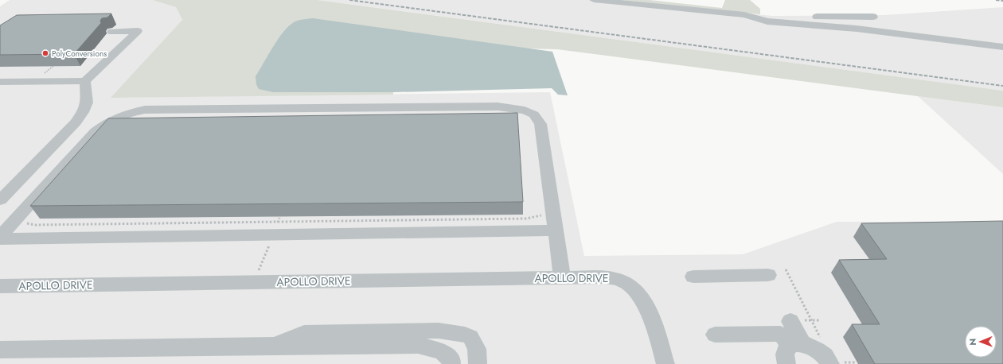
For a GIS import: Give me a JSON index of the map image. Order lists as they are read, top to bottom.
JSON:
{
  "streets": {
    "street": ["APOLLO DRIVE"]
  },
  "places": ["PolyConversions"],
  "north": "left"
}
